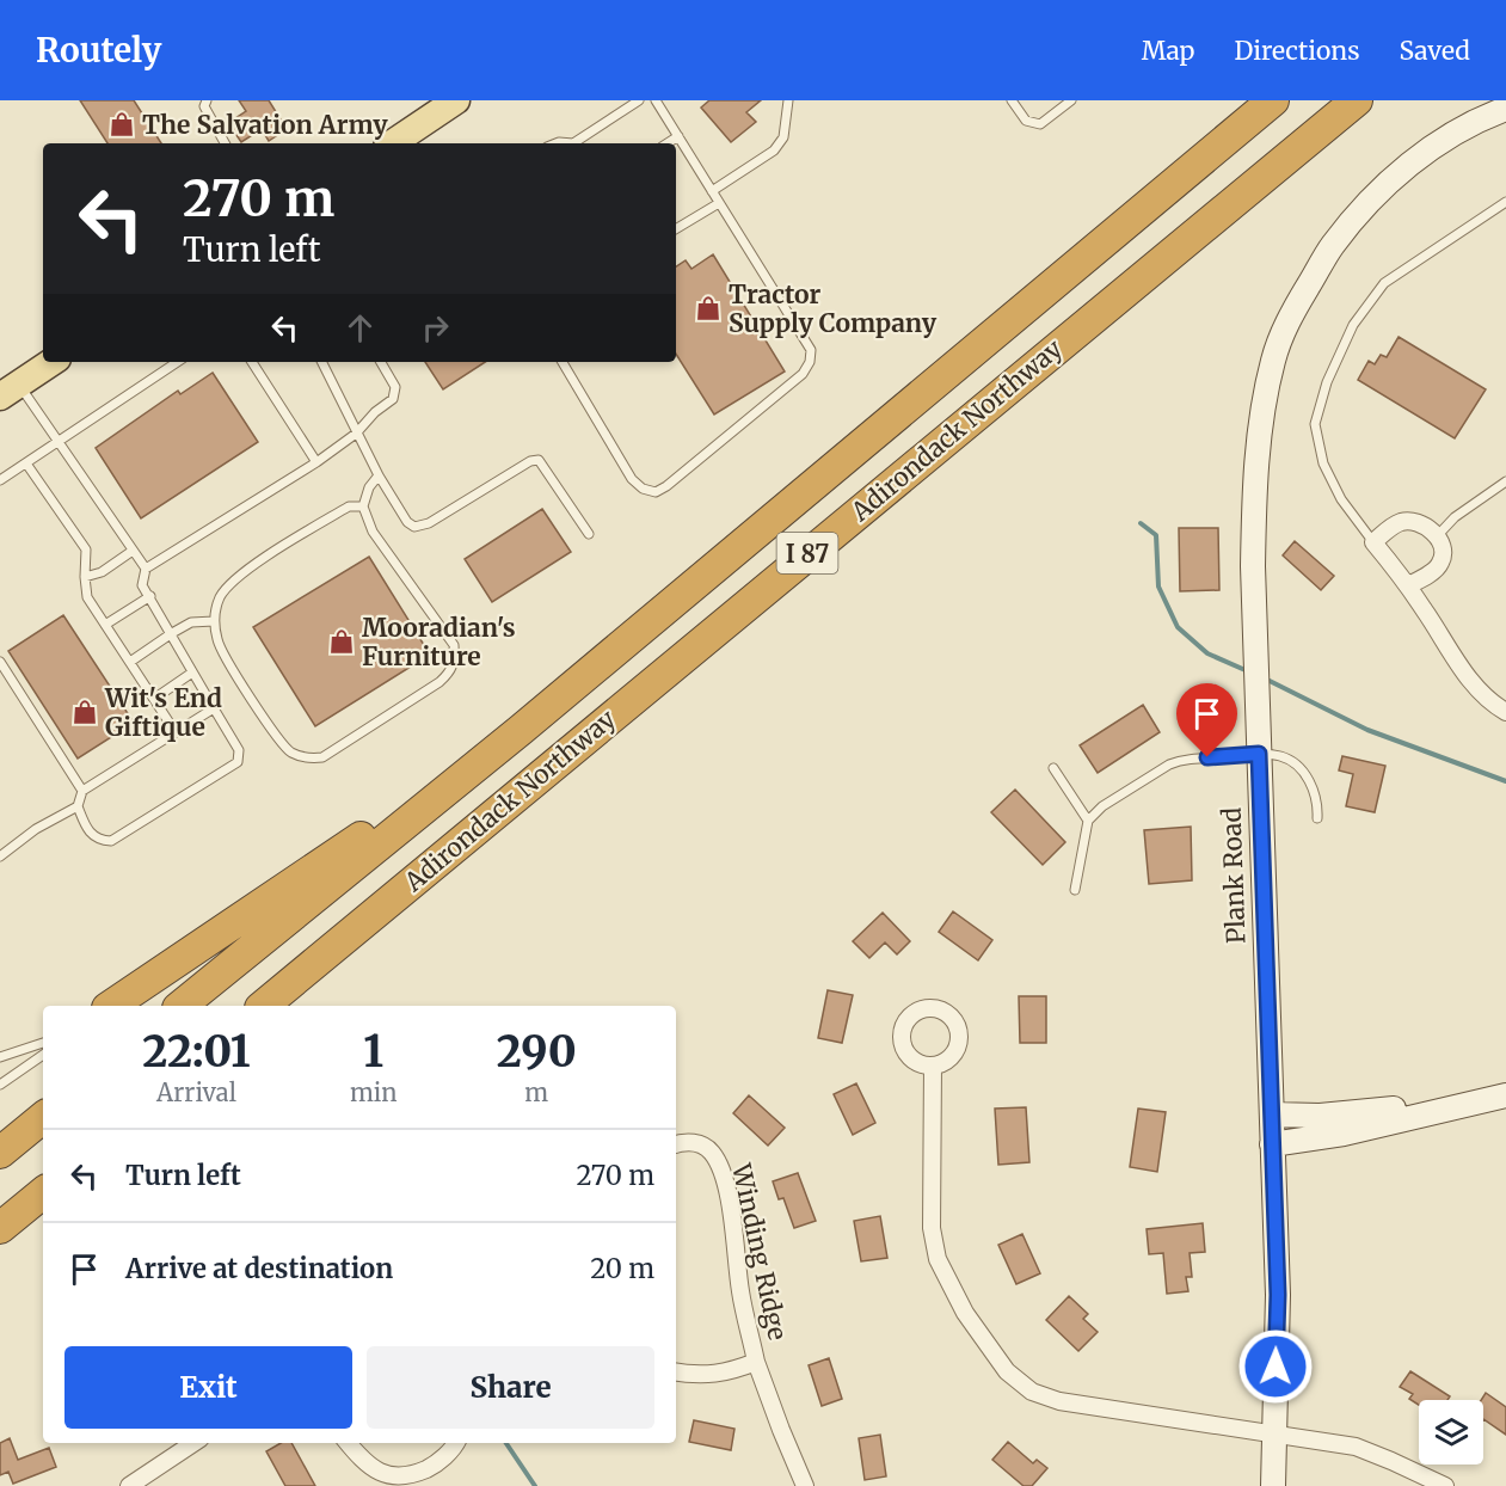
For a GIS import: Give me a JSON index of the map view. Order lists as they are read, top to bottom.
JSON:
{
  "streets": {
    "highway": ["Adirondack Northway", "I 87"],
    "street": ["Plank Road", "Winding Ridge"]
  },
  "places": {
    "shop": [
      "The Salvation Army",
      "Tractor Supply Company",
      "Mooradian's Furniture",
      "Wit's End Giftique"
    ]
  },
  "page": {
    "header": "Routely",
    "nav": ["Map", "Directions", "Saved"],
    "turn": ["270 m", "Turn left"],
    "eta": [
      "22:01",
      "Arrival",
      "1",
      "min",
      "290",
      "m"
    ],
    "list": [
      {
        "name": "Turn left",
        "value": "270 m"
      },
      {
        "name": "Arrive at destination",
        "value": "20 m"
      }
    ],
    "buttons": ["Exit", "Share"]
  }
}
